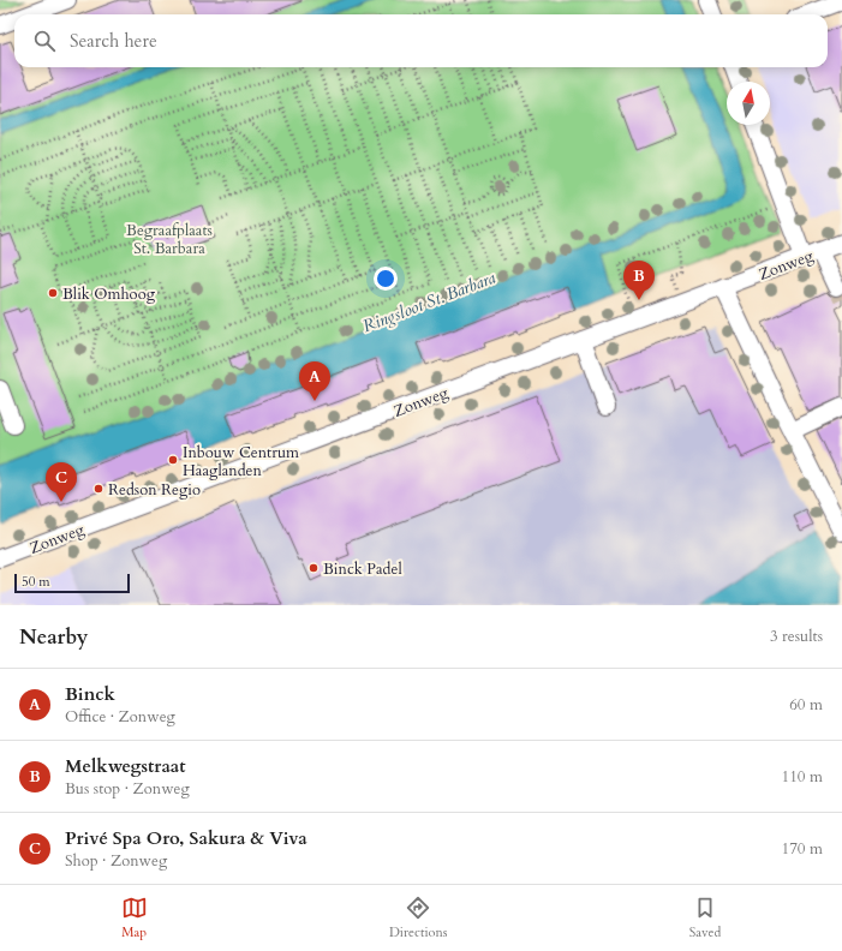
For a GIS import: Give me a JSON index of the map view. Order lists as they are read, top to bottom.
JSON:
{
  "streets": {
    "street": ["Zonweg"]
  },
  "water": ["Ringsloot St. Barbara"],
  "parks": ["Begraafplaats St. Barbara"],
  "places": [
    "Blik Omhoog",
    "Inbouw Centrum Haaglanden",
    "Redson Regio",
    "Binck Padel"
  ],
  "scale_bar": "50 m",
  "north": "top",
  "page": {
    "search": "Search here",
    "pins": ["B", "A", "C"],
    "scale": "50 m",
    "heading": ["Nearby", "3 results"],
    "list": [
      {
        "mark": "A",
        "name": "Binck",
        "note": "Office · Zonweg",
        "value": "60 m"
      },
      {
        "mark": "B",
        "name": "Melkwegstraat",
        "note": "Bus stop · Zonweg",
        "value": "110 m"
      },
      {
        "mark": "C",
        "name": "Privé Spa Oro, Sakura & Viva",
        "note": "Shop · Zonweg",
        "value": "170 m"
      }
    ],
    "nav": ["Map", "Directions", "Saved"]
  }
}
